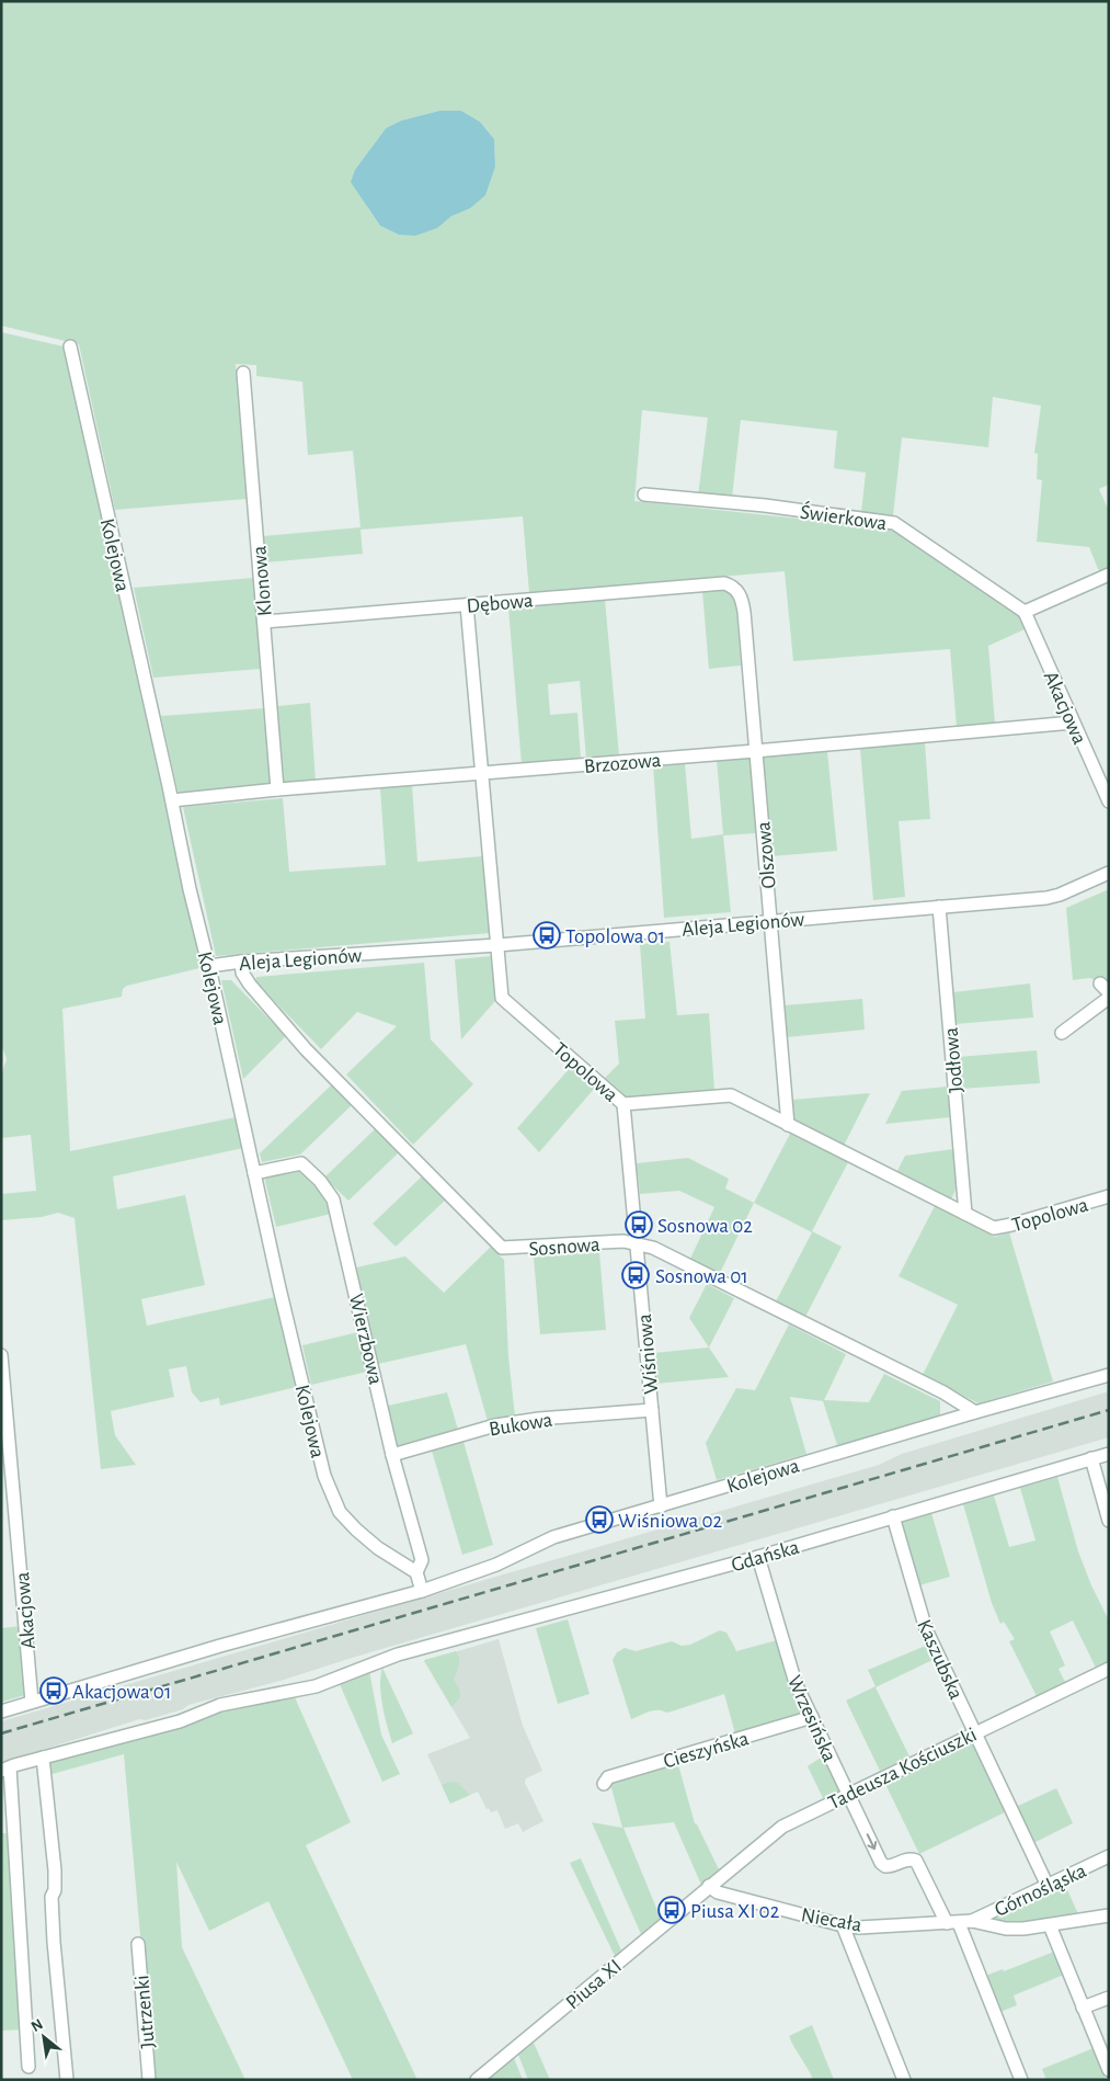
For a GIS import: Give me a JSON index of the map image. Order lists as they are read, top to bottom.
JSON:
{
  "streets": {
    "street": [
      "Świerkowa",
      "Kolejowa",
      "Klonowa",
      "Dębowa",
      "Akacjowa",
      "Brzozowa",
      "Olszowa",
      "Aleja Legionów",
      "Jodłowa",
      "Topolowa",
      "Sosnowa",
      "Wierzbowa",
      "Wiśniowa",
      "Bukowa",
      "Gdańska",
      "Kaszubska",
      "Wrzesińska",
      "Cieszyńska",
      "Tadeusza Kościuszki",
      "Górnośląska",
      "Niecała",
      "Piusa XI",
      "Jutrzenki"
    ]
  },
  "crossings": [
    ["Świerkowa", "Akacjowa"],
    ["Kolejowa", "Akacjowa"],
    ["Kolejowa", "Brzozowa"],
    ["Kolejowa", "Aleja Legionów"],
    ["Kolejowa", "Sosnowa"],
    ["Kolejowa", "Wierzbowa"],
    ["Kolejowa", "Wiśniowa"],
    ["Klonowa", "Dębowa"],
    ["Klonowa", "Brzozowa"],
    ["Dębowa", "Olszowa"],
    ["Dębowa", "Topolowa"],
    ["Akacjowa", "Brzozowa"],
    ["Brzozowa", "Olszowa"],
    ["Brzozowa", "Topolowa"],
    ["Olszowa", "Aleja Legionów"],
    ["Olszowa", "Topolowa"],
    ["Aleja Legionów", "Jodłowa"],
    ["Aleja Legionów", "Topolowa"],
    ["Aleja Legionów", "Sosnowa"],
    ["Jodłowa", "Topolowa"],
    ["Topolowa", "Wiśniowa"],
    ["Sosnowa", "Wiśniowa"],
    ["Wierzbowa", "Bukowa"],
    ["Wiśniowa", "Bukowa"],
    ["Gdańska", "Kaszubska"],
    ["Gdańska", "Wrzesińska"],
    ["Kaszubska", "Tadeusza Kościuszki"],
    ["Kaszubska", "Górnośląska"],
    ["Wrzesińska", "Cieszyńska"],
    ["Wrzesińska", "Tadeusza Kościuszki"],
    ["Wrzesińska", "Górnośląska"],
    ["Wrzesińska", "Niecała"],
    ["Tadeusza Kościuszki", "Niecała"],
    ["Tadeusza Kościuszki", "Piusa XI"],
    ["Górnośląska", "Niecała"],
    ["Niecała", "Piusa XI"]
  ],
  "places": {
    "bus stop": [
      "Topolowa 01",
      "Sosnowa 02",
      "Sosnowa 01",
      "Wiśniowa 02",
      "Akacjowa 01",
      "Piusa XI 02"
    ]
  },
  "north": "top left"
}
